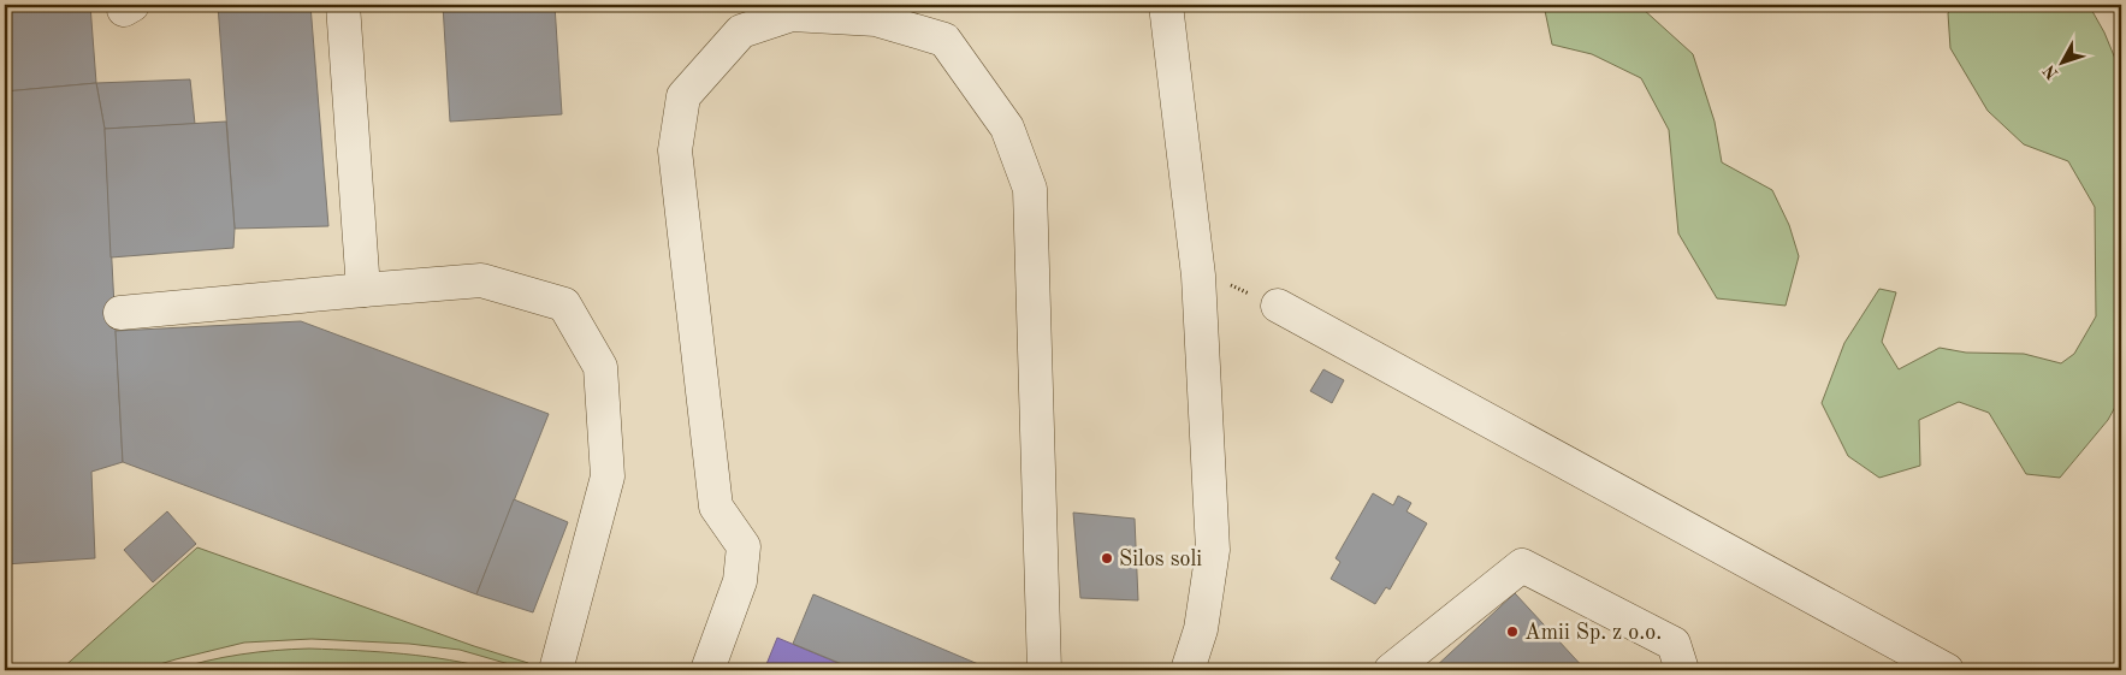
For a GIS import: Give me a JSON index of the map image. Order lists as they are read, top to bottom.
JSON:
{
  "places": ["Silos soli", "Amii Sp. z o.o."],
  "north": "bottom left"
}
